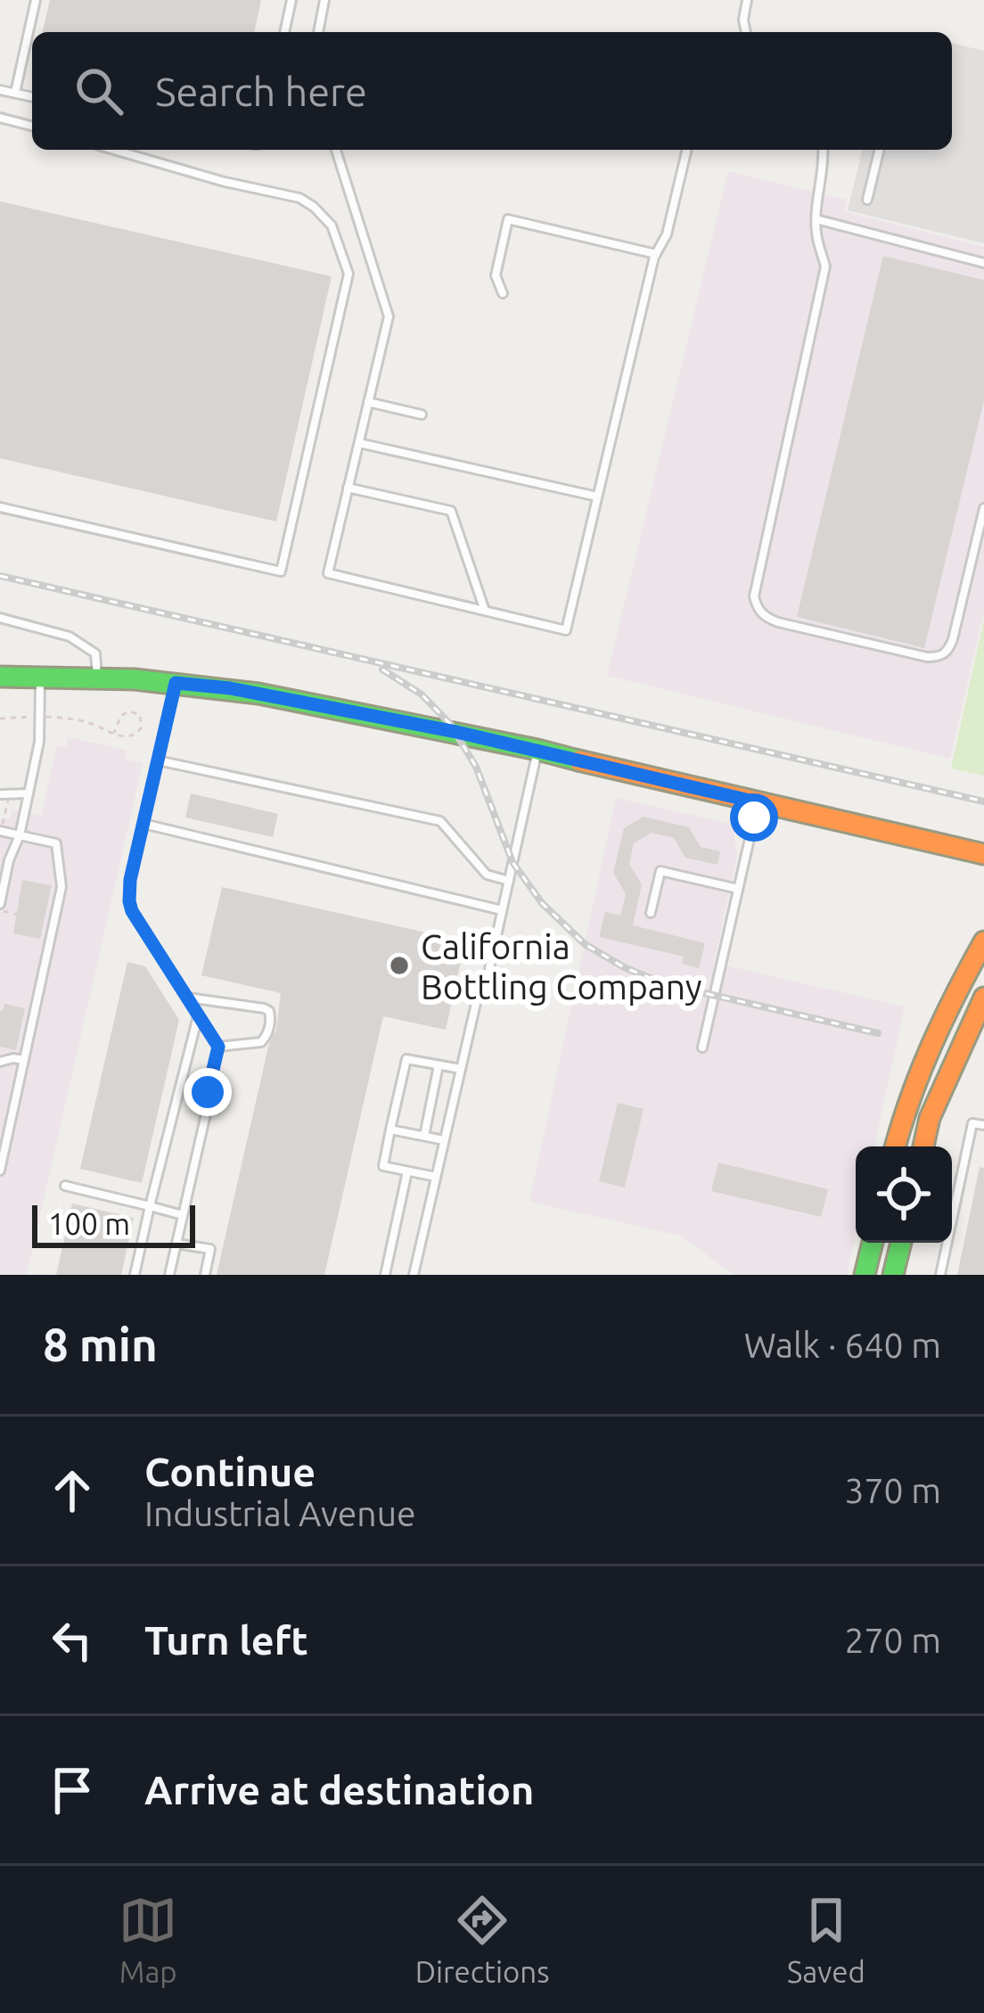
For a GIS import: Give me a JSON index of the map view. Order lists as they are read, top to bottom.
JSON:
{
  "places": ["California Bottling Company"],
  "scale_bar": "100 m",
  "page": {
    "search": "Search here",
    "scale": "100 m",
    "heading": ["8 min", "Walk · 640 m"],
    "list": [
      ["Continue", "Industrial Avenue", "370 m"],
      ["Turn left", "270 m"],
      "Arrive at destination"
    ],
    "nav": ["Map", "Directions", "Saved"]
  }
}
